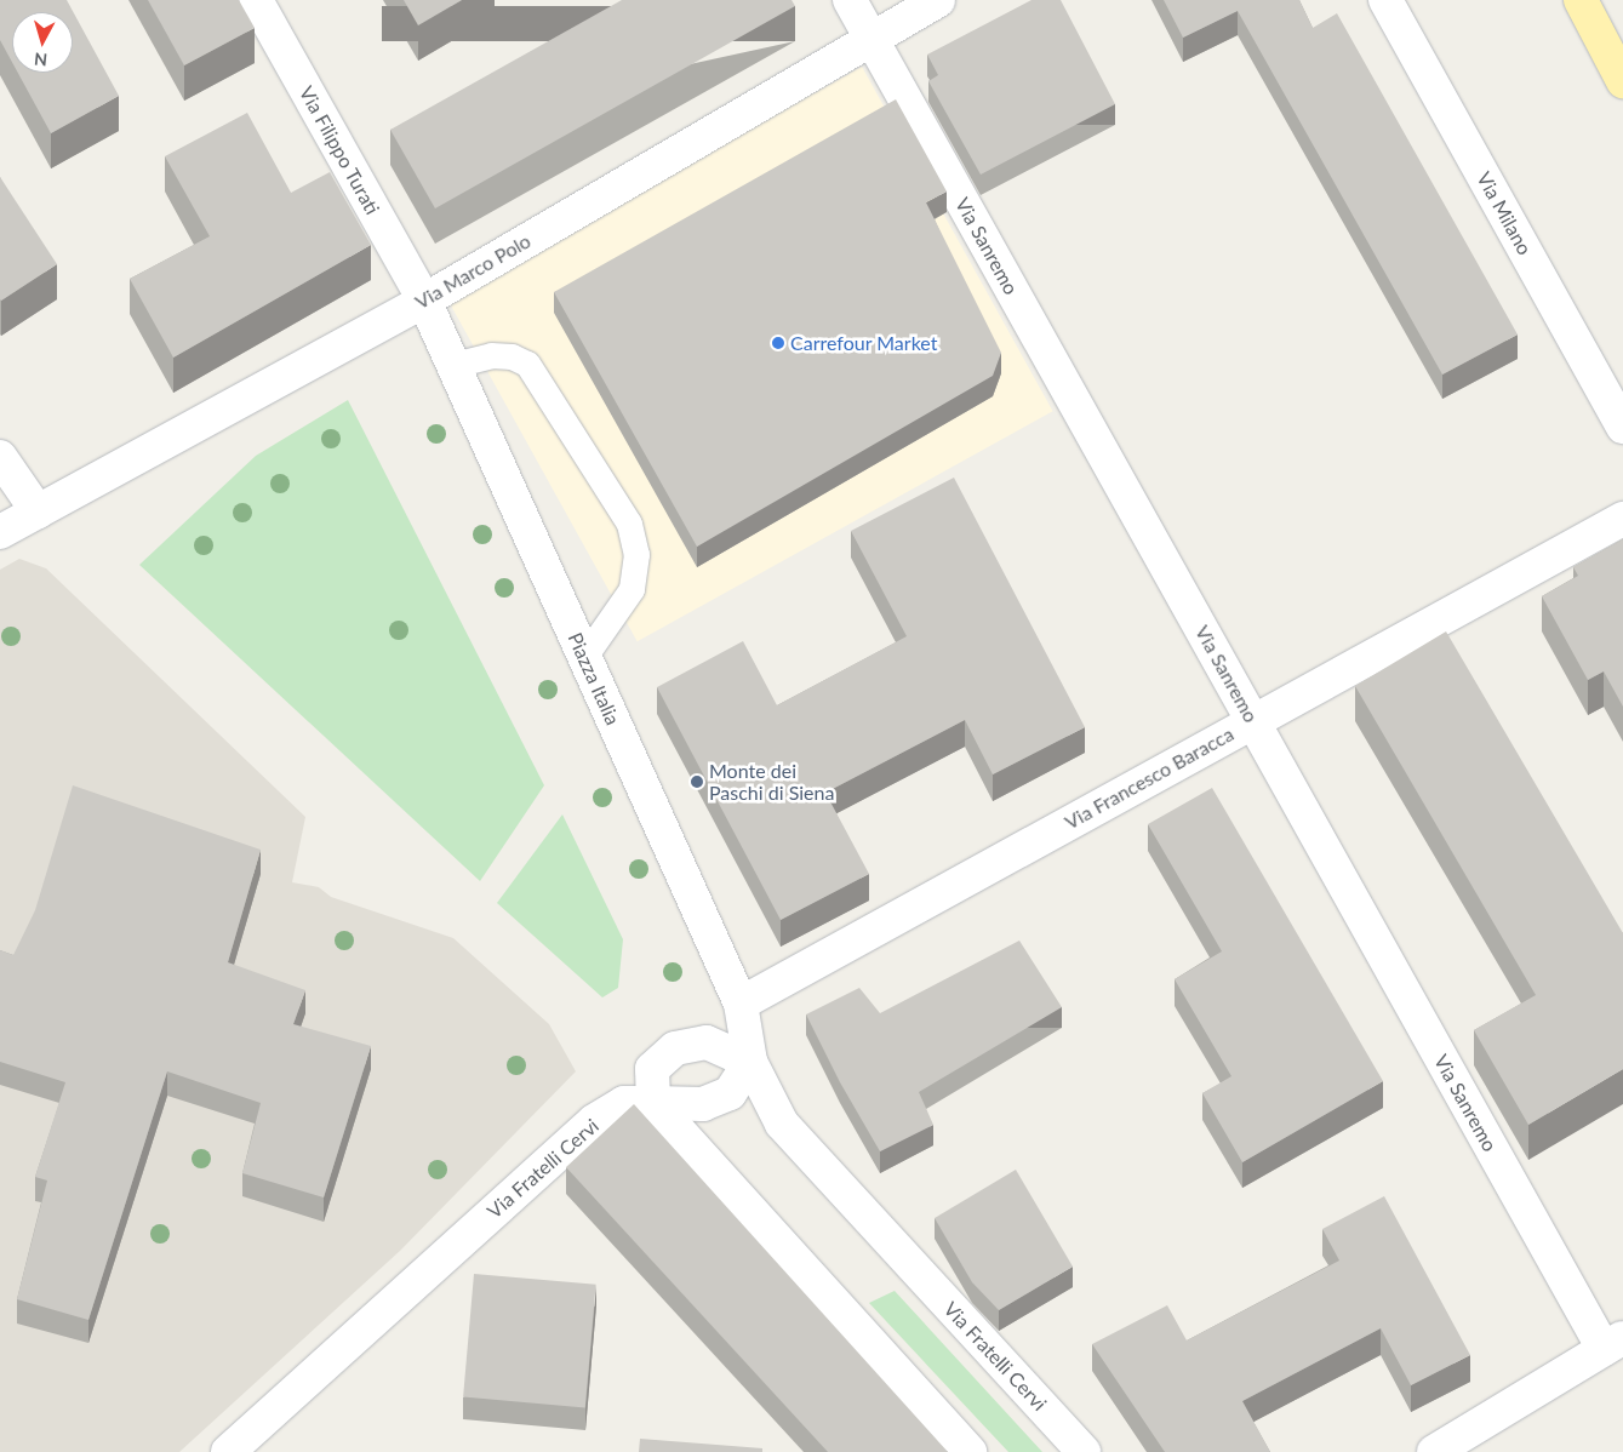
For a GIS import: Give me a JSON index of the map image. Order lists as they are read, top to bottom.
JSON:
{
  "streets": {
    "street": [
      "Via Filippo Turati",
      "Via Milano",
      "Via Sanremo",
      "Via Marco Polo",
      "Piazza Italia",
      "Via Francesco Baracca",
      "Via Fratelli Cervi"
    ]
  },
  "crossings": [
    ["Via Filippo Turati", "Via Marco Polo"],
    ["Via Filippo Turati", "Piazza Italia"],
    ["Via Sanremo", "Via Marco Polo"],
    ["Via Sanremo", "Via Francesco Baracca"],
    ["Via Marco Polo", "Piazza Italia"],
    ["Piazza Italia", "Via Francesco Baracca"],
    ["Piazza Italia", "Via Fratelli Cervi"]
  ],
  "places": ["Carrefour Market", "Monte dei Paschi di Siena"],
  "north": "bottom"
}
